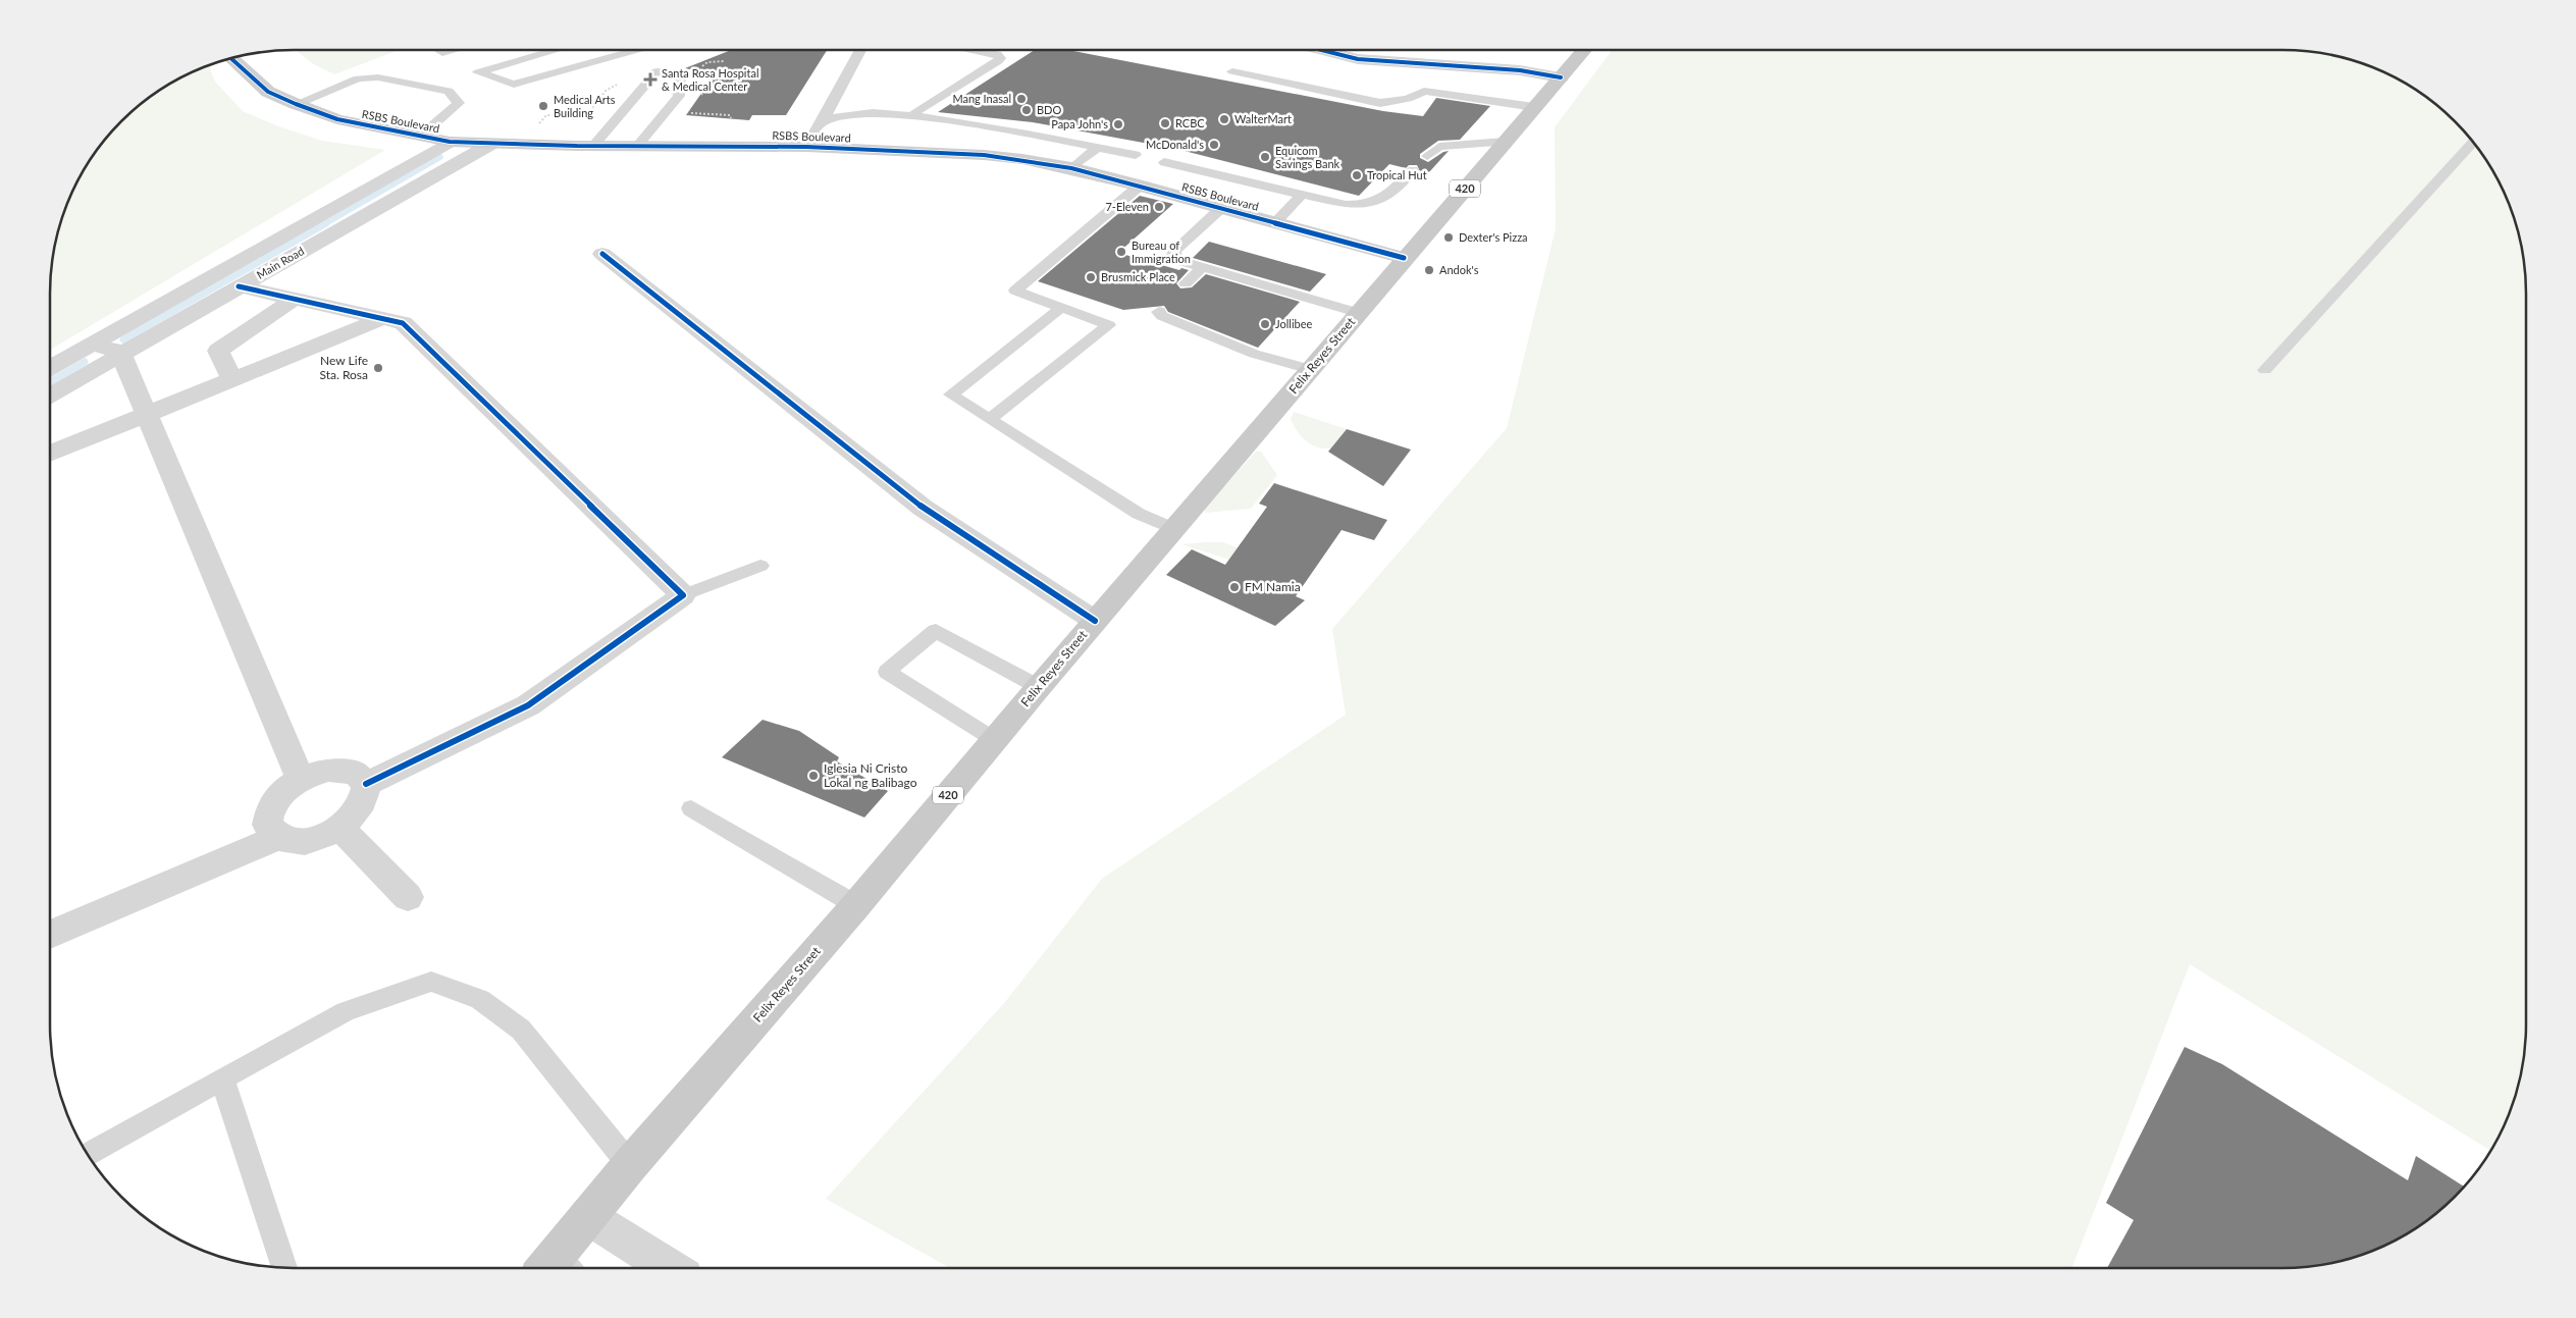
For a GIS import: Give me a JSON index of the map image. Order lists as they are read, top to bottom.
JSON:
{
  "streets": {
    "main road": ["420", "Felix Reyes Street"],
    "street": ["RSBS Boulevard", "Main Road"]
  },
  "crossings": [
    ["RSBS Boulevard", "Main Road"],
    ["RSBS Boulevard", "Felix Reyes Street"]
  ],
  "places": {
    "health": ["Santa Rosa Hospital & Medical Center"],
    "other": [
      "Mang Inasal",
      "Medical Arts Building",
      "BDO",
      "WalterMart",
      "RCBC",
      "Papa John's",
      "McDonald's",
      "Equicom Savings Bank",
      "Tropical Hut",
      "7-Eleven",
      "Dexter's Pizza",
      "Bureau of Immigration",
      "Andok's",
      "Brusmick Place",
      "Jollibee",
      "New Life Sta. Rosa",
      "FM Namia",
      "Iglesia Ni Cristo Lokal ng Balibago"
    ]
  }
}
